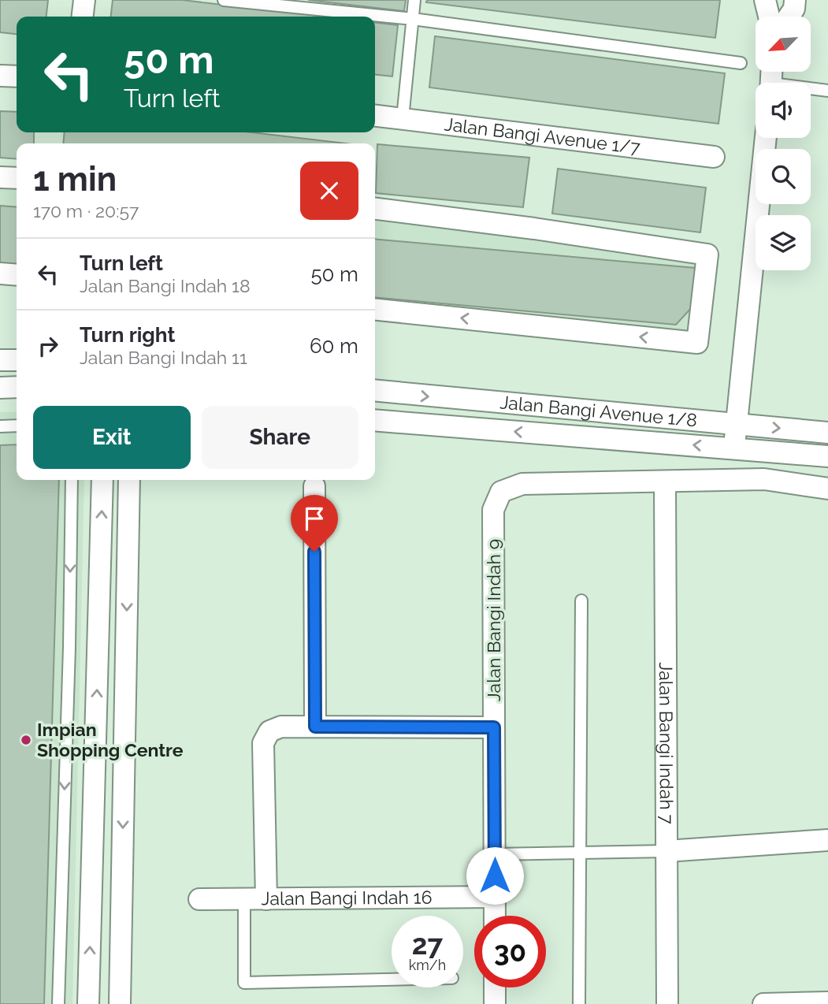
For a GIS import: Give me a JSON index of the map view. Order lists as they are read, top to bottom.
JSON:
{
  "streets": {
    "street": [
      "Jalan Bangi Avenue 1/7",
      "Jalan Bangi Avenue 1/8",
      "Jalan Bangi Indah 9",
      "Jalan Bangi Indah 7",
      "Jalan Bangi Indah 16"
    ]
  },
  "crossings": [
    ["Jalan Bangi Indah 9", "Jalan Bangi Indah 7"],
    ["Jalan Bangi Indah 9", "Jalan Bangi Indah 16"]
  ],
  "places": ["Impian Shopping Centre"],
  "north": "bottom left",
  "page": {
    "turn": ["50 m", "Turn left"],
    "heading": ["1 min", "170 m · 20:57"],
    "list": [
      {
        "name": "Turn left",
        "note": "Jalan Bangi Indah 18",
        "value": "50 m"
      },
      {
        "name": "Turn right",
        "note": "Jalan Bangi Indah 11",
        "value": "60 m"
      }
    ],
    "buttons": ["Exit", "Share"],
    "speed": "27 km/h",
    "limit": "30"
  }
}
